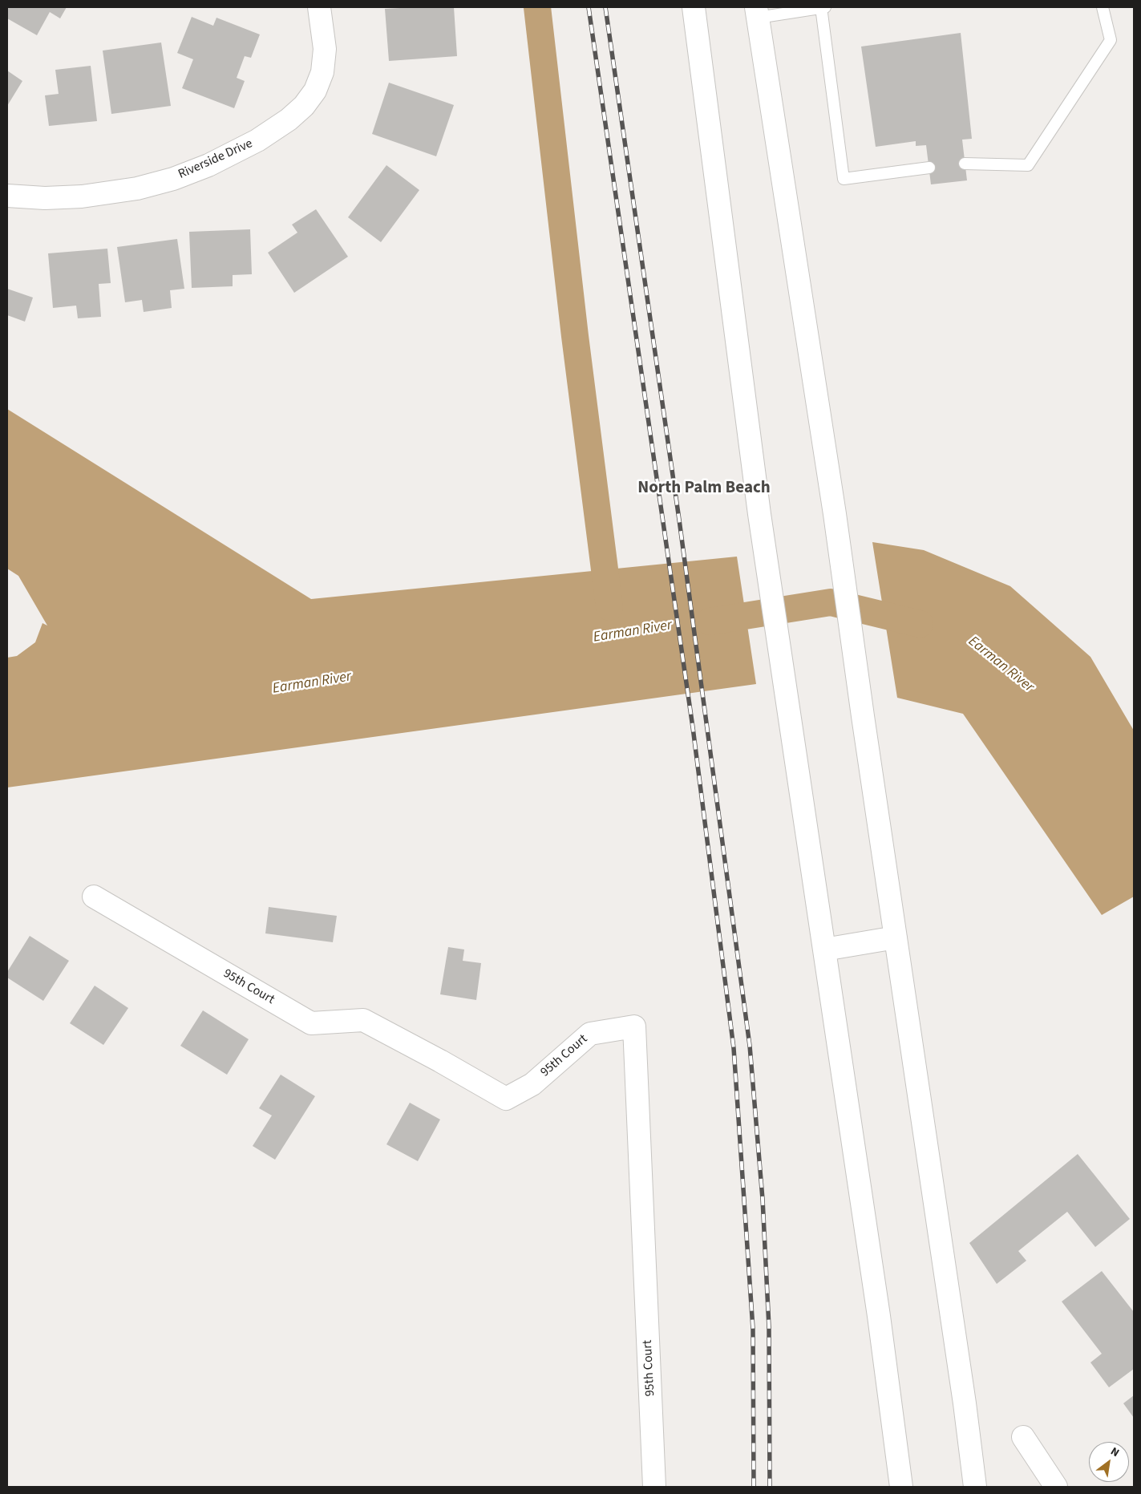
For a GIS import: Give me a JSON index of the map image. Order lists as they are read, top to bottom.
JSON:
{
  "streets": {
    "main road": ["Riverside Drive", "95th Court"]
  },
  "districts": ["North Palm Beach"],
  "water": ["Earman River"],
  "north": "top right"
}
